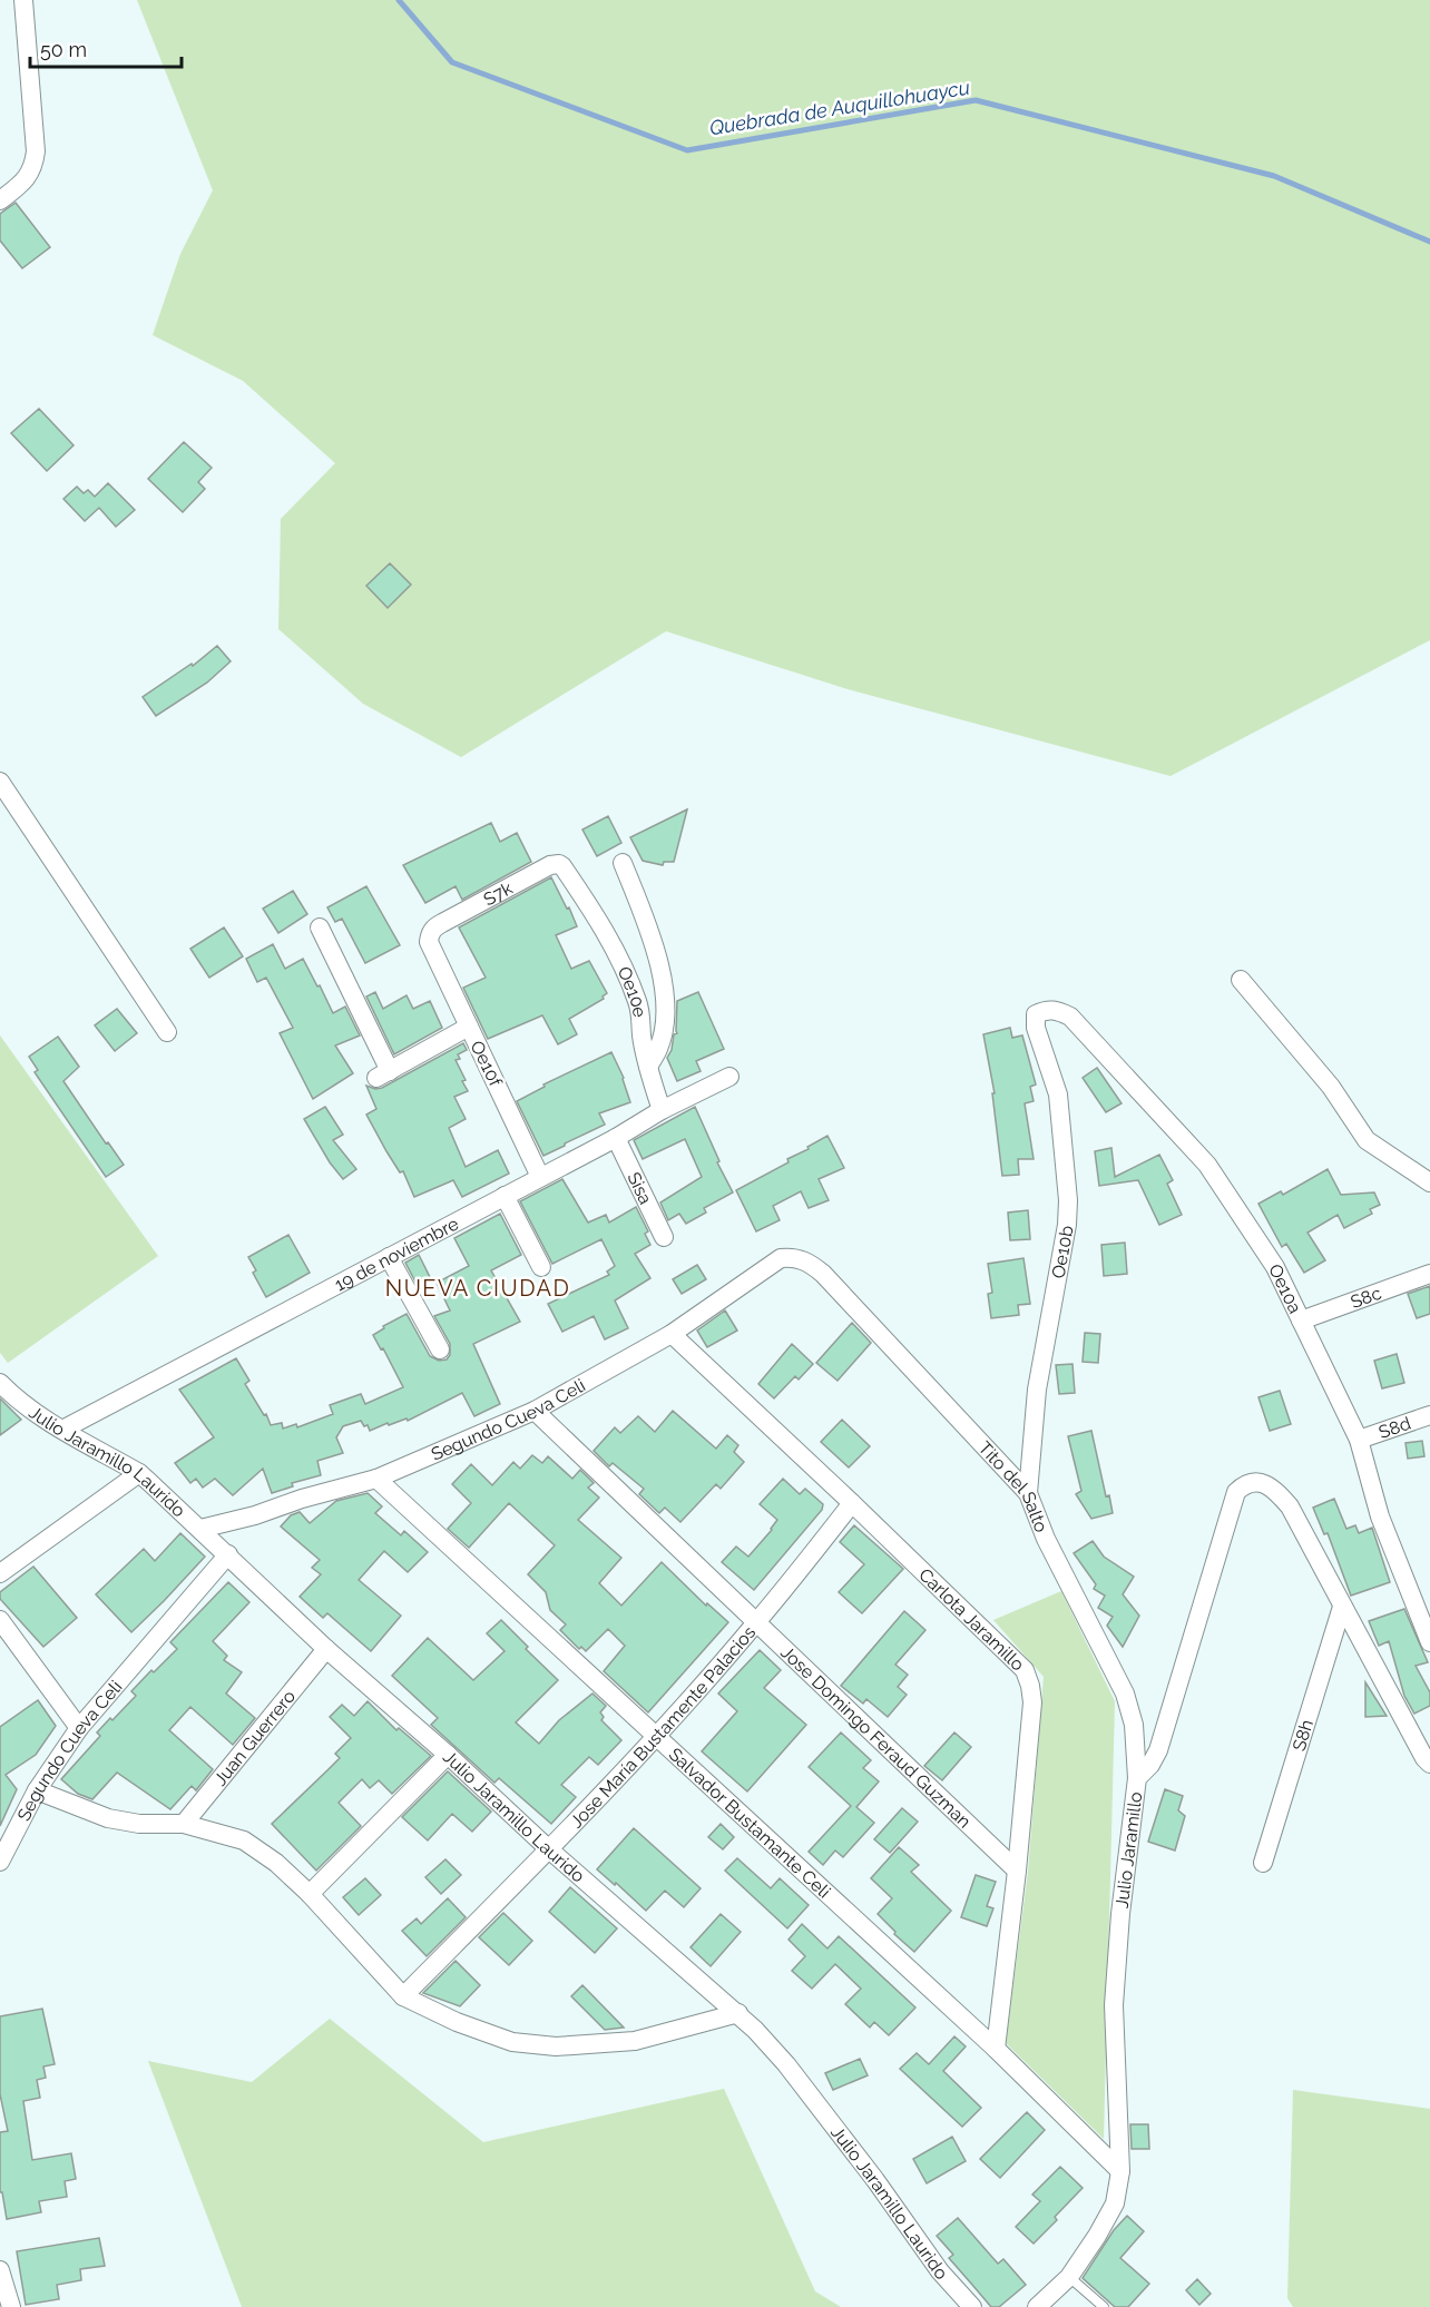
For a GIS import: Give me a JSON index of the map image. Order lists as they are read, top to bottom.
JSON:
{
  "streets": {
    "street": [
      "S7k",
      "Oe10e",
      "Oe10f",
      "Sisa",
      "Oe10b",
      "19 de noviembre",
      "Oe10a",
      "S8c",
      "Segundo Cueva Celi",
      "S8d",
      "Julio Jaramillo Laurido",
      "Tito del Salto",
      "Carlota Jaramillo",
      "Jose María Bustamente Palacios",
      "S8h",
      "Juan Guerrero",
      "Jose Domingo Feraud Guzman",
      "Salvador Bustamante Celi",
      "Julio Jaramillo"
    ]
  },
  "crossings": [
    ["S7k", "Oe10e"],
    ["S7k", "Oe10f"],
    ["Oe10e", "19 de noviembre"],
    ["Oe10f", "19 de noviembre"],
    ["Sisa", "19 de noviembre"],
    ["Oe10b", "Oe10a"],
    ["Oe10b", "Tito del Salto"],
    ["19 de noviembre", "Julio Jaramillo Laurido"],
    ["Oe10a", "S8c"],
    ["Oe10a", "S8d"],
    ["Segundo Cueva Celi", "Julio Jaramillo Laurido"],
    ["Segundo Cueva Celi", "Tito del Salto"],
    ["Segundo Cueva Celi", "Carlota Jaramillo"],
    ["Segundo Cueva Celi", "Jose Domingo Feraud Guzman"],
    ["Segundo Cueva Celi", "Salvador Bustamante Celi"],
    ["Julio Jaramillo Laurido", "Jose María Bustamente Palacios"],
    ["Julio Jaramillo Laurido", "Juan Guerrero"],
    ["Tito del Salto", "Julio Jaramillo"],
    ["Carlota Jaramillo", "Jose María Bustamente Palacios"],
    ["Carlota Jaramillo", "Jose Domingo Feraud Guzman"],
    ["Carlota Jaramillo", "Salvador Bustamante Celi"],
    ["Jose María Bustamente Palacios", "Jose Domingo Feraud Guzman"],
    ["Jose María Bustamente Palacios", "Salvador Bustamante Celi"],
    ["S8h", "Julio Jaramillo"],
    ["Salvador Bustamante Celi", "Julio Jaramillo"]
  ],
  "districts": ["NUEVA CIUDAD"],
  "water": ["Quebrada de Auquillohuaycu"],
  "scale_bar": "50 m"
}
